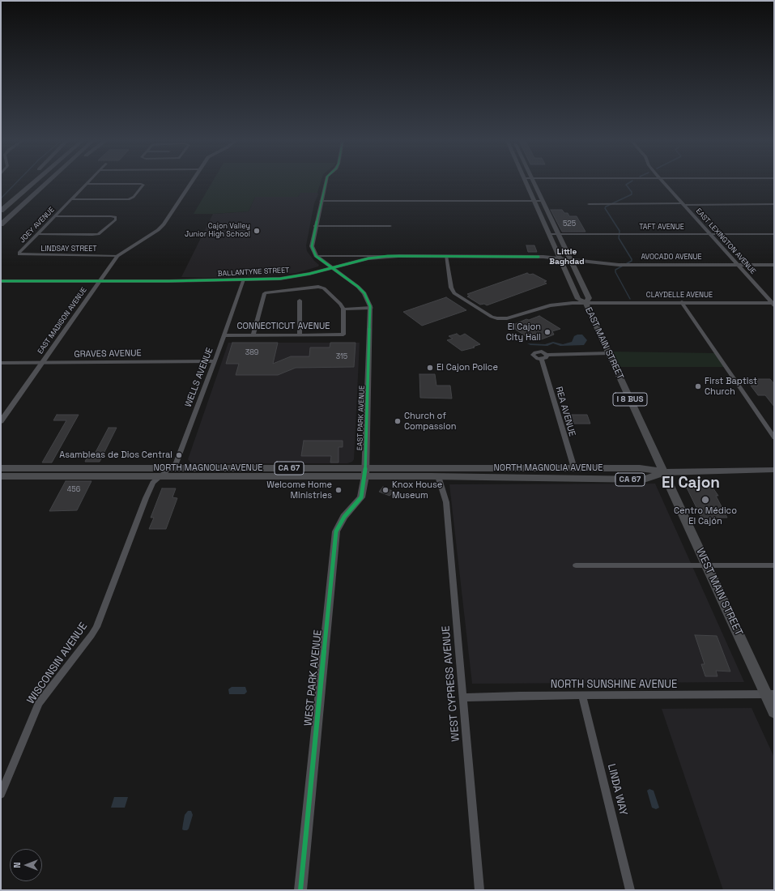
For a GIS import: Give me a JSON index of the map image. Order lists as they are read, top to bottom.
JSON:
{
  "streets": {
    "main road": [
      "AVOCADO AVENUE",
      "BALLANTYNE STREET",
      "EAST MAIN STREET",
      "I 8 BUS",
      "NORTH MAGNOLIA AVENUE",
      "CA 67",
      "WEST MAIN STREET"
    ],
    "street": [
      "JOEY AVENUE",
      "TAFT AVENUE",
      "EAST LEXINGTON AVENUE",
      "LINDSAY STREET",
      "CLAYDELLE AVENUE",
      "EAST MADISON AVENUE",
      "CONNECTICUT AVENUE",
      "GRAVES AVENUE",
      "WELLS AVENUE",
      "REA AVENUE",
      "EAST PARK AVENUE",
      "WISCONSIN AVENUE",
      "WEST PARK AVENUE",
      "WEST CYPRESS AVENUE",
      "NORTH SUNSHINE AVENUE",
      "LINDA WAY"
    ]
  },
  "crossings": [
    ["JOEY AVENUE", "LINDSAY STREET"],
    ["TAFT AVENUE", "EAST LEXINGTON AVENUE"],
    ["TAFT AVENUE", "EAST MAIN STREET"],
    ["EAST LEXINGTON AVENUE", "AVOCADO AVENUE"],
    ["EAST LEXINGTON AVENUE", "CLAYDELLE AVENUE"],
    ["LINDSAY STREET", "EAST MADISON AVENUE"],
    ["AVOCADO AVENUE", "BALLANTYNE STREET"],
    ["AVOCADO AVENUE", "EAST MAIN STREET"],
    ["BALLANTYNE STREET", "CLAYDELLE AVENUE"],
    ["BALLANTYNE STREET", "EAST MADISON AVENUE"],
    ["BALLANTYNE STREET", "EAST MAIN STREET"],
    ["BALLANTYNE STREET", "WELLS AVENUE"],
    ["BALLANTYNE STREET", "EAST PARK AVENUE"],
    ["CLAYDELLE AVENUE", "EAST MAIN STREET"],
    ["EAST MADISON AVENUE", "GRAVES AVENUE"],
    ["CONNECTICUT AVENUE", "WELLS AVENUE"],
    ["EAST MAIN STREET", "NORTH MAGNOLIA AVENUE"],
    ["EAST MAIN STREET", "WEST MAIN STREET"],
    ["GRAVES AVENUE", "WELLS AVENUE"],
    ["WELLS AVENUE", "NORTH MAGNOLIA AVENUE"],
    ["WELLS AVENUE", "WISCONSIN AVENUE"],
    ["REA AVENUE", "NORTH MAGNOLIA AVENUE"],
    ["EAST PARK AVENUE", "NORTH MAGNOLIA AVENUE"],
    ["EAST PARK AVENUE", "WEST PARK AVENUE"],
    ["NORTH MAGNOLIA AVENUE", "WEST MAIN STREET"],
    ["NORTH MAGNOLIA AVENUE", "WISCONSIN AVENUE"],
    ["NORTH MAGNOLIA AVENUE", "WEST PARK AVENUE"],
    ["NORTH MAGNOLIA AVENUE", "WEST CYPRESS AVENUE"],
    ["WEST MAIN STREET", "NORTH SUNSHINE AVENUE"],
    ["WEST CYPRESS AVENUE", "NORTH SUNSHINE AVENUE"],
    ["NORTH SUNSHINE AVENUE", "LINDA WAY"]
  ],
  "districts": ["Little Baghdad", "El Cajon"],
  "places": [
    "Cajon Valley Junior High School",
    "El Cajon City Hall",
    "El Cajon Police",
    "First Baptist Church",
    "Church of Compassion",
    "Asambleas de Dios Central",
    "Welcome Home Ministries",
    "Knox House Museum",
    "Centro Médico El Cajón"
  ],
  "house_numbers": [
    "525",
    "389",
    "315",
    "456"
  ],
  "north": "left"
}
